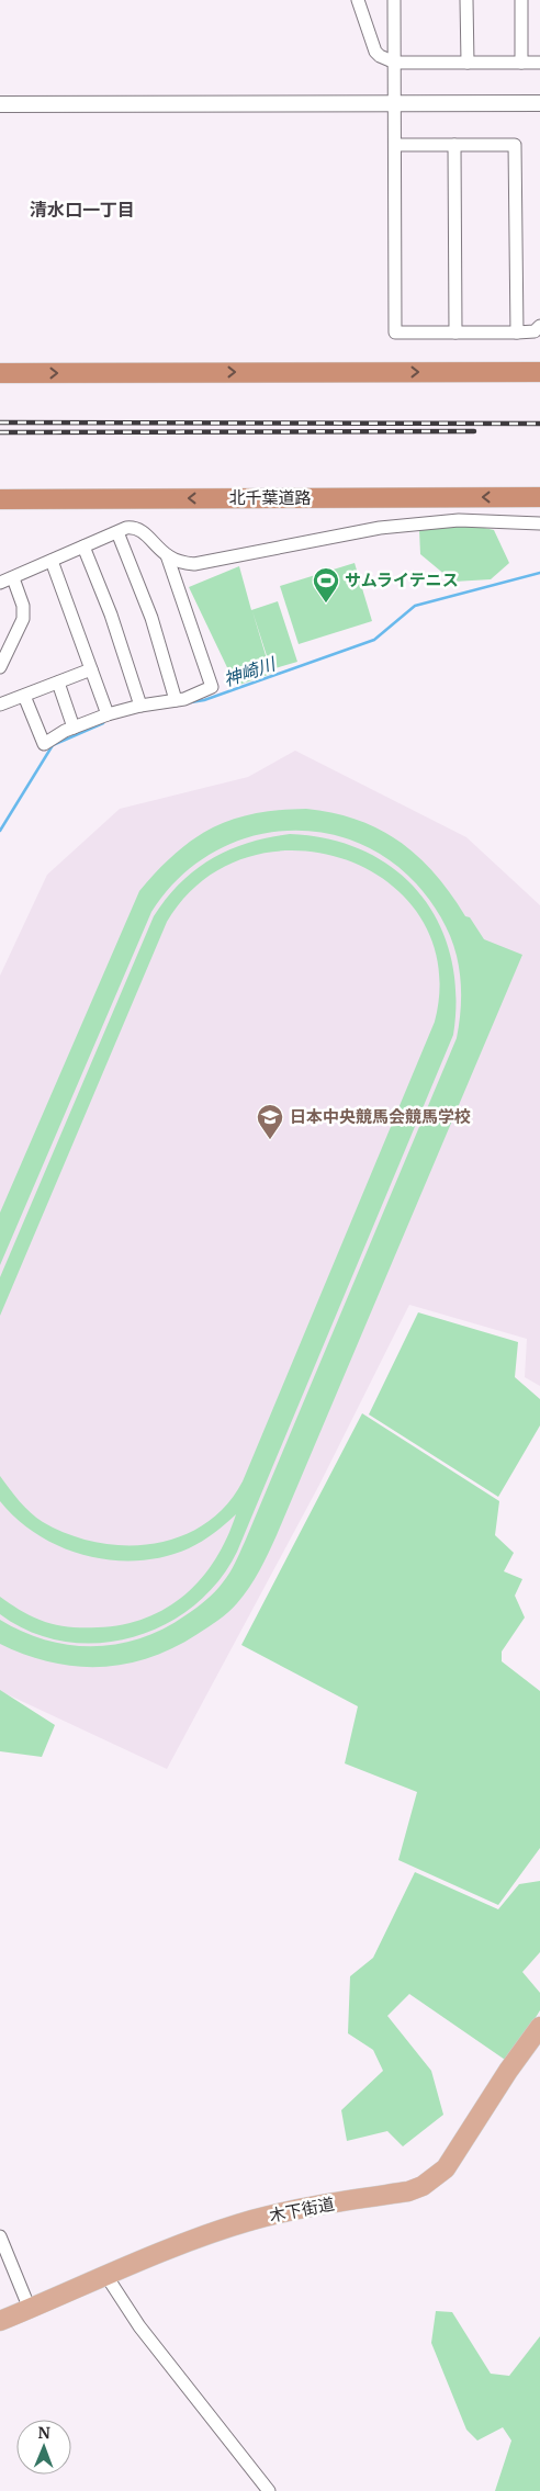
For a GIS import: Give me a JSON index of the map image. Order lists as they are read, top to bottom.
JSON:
{
  "streets": {
    "highway": ["北千葉道路"],
    "main road": ["木下街道"]
  },
  "districts": ["清水口一丁目"],
  "water": ["神崎川"],
  "places": {
    "sports": ["サムライテニス"],
    "school or university": ["日本中央競馬会競馬学校"]
  },
  "north": "top"
}
